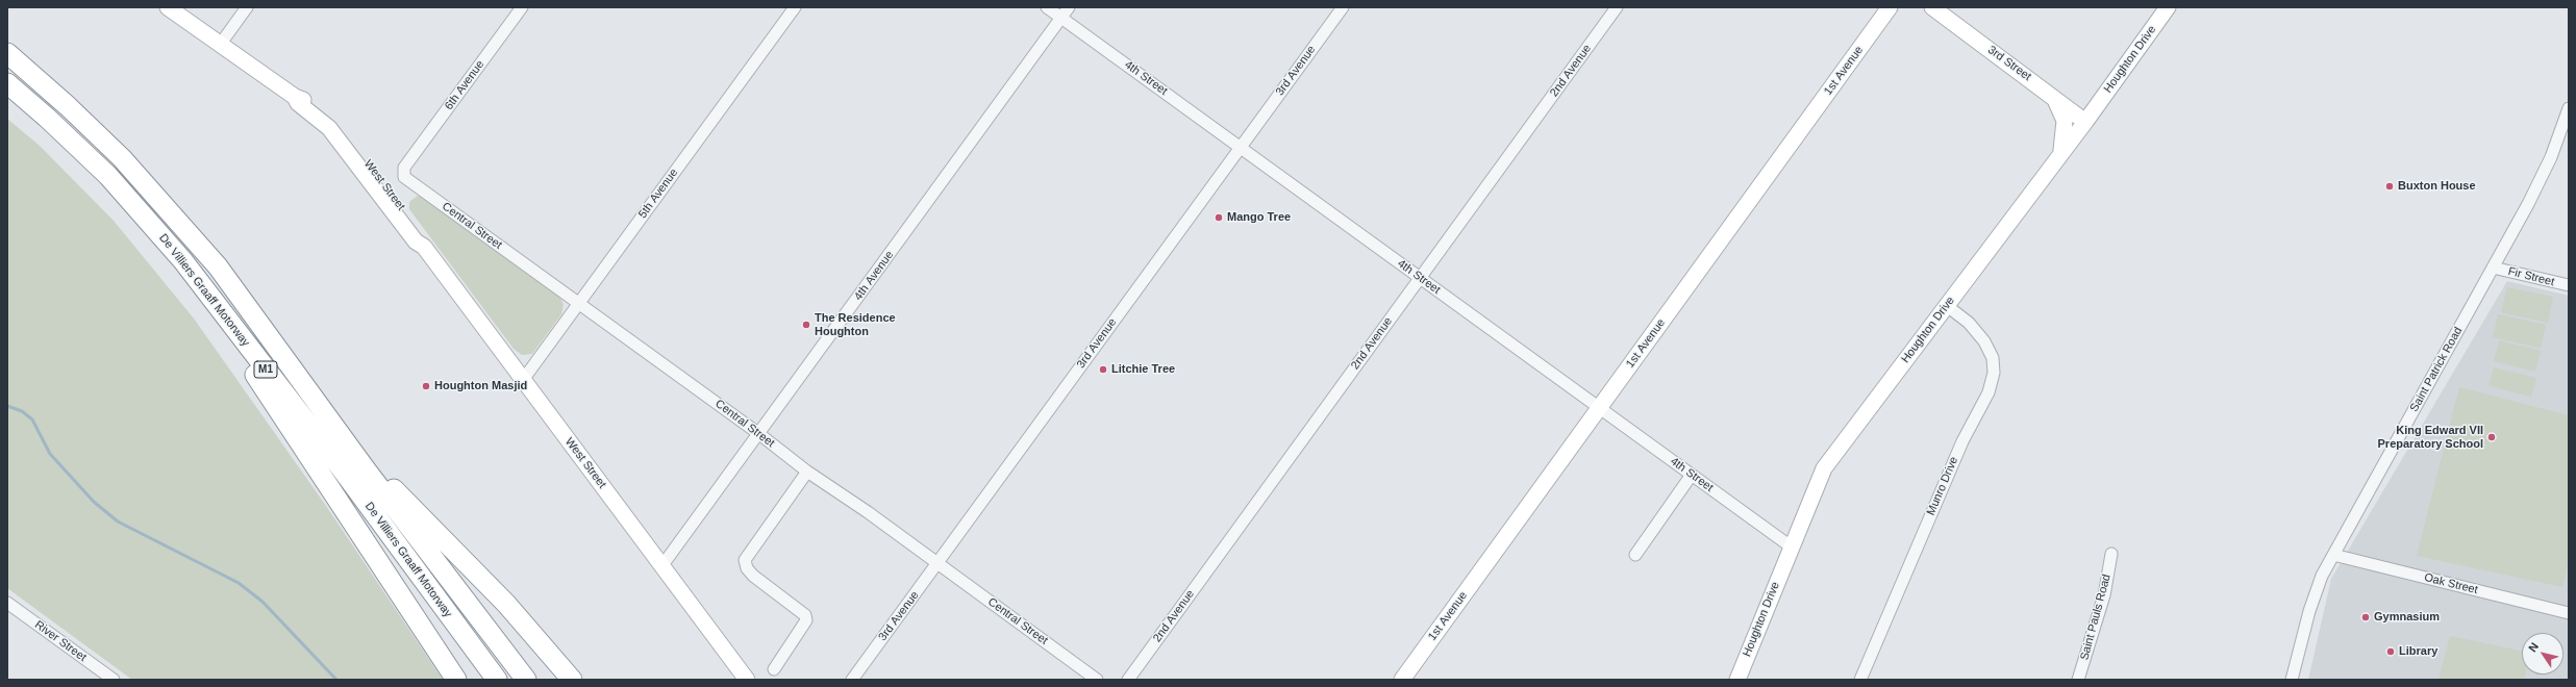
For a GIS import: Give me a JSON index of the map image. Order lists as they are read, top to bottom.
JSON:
{
  "streets": {
    "highway": ["De Villiers Graaff Motorway", "M1"],
    "main road": [
      "Houghton Drive",
      "3rd Street",
      "1st Avenue",
      "West Street"
    ],
    "street": [
      "3rd Avenue",
      "2nd Avenue",
      "4th Street",
      "6th Avenue",
      "5th Avenue",
      "Central Street",
      "4th Avenue",
      "Fir Street",
      "Saint Patrick Road",
      "Munro Drive",
      "Oak Street",
      "Saint Pauls Road",
      "River Street"
    ]
  },
  "crossings": [
    ["Houghton Drive", "3rd Street"],
    ["Houghton Drive", "4th Street"],
    ["Houghton Drive", "Munro Drive"],
    ["3rd Avenue", "4th Street"],
    ["3rd Avenue", "Central Street"],
    ["2nd Avenue", "4th Street"],
    ["1st Avenue", "4th Street"],
    ["4th Street", "4th Avenue"],
    ["6th Avenue", "Central Street"],
    ["West Street", "5th Avenue"],
    ["West Street", "4th Avenue"],
    ["5th Avenue", "Central Street"],
    ["Central Street", "4th Avenue"],
    ["Fir Street", "Saint Patrick Road"],
    ["Saint Patrick Road", "Oak Street"]
  ],
  "places": [
    "Buxton House",
    "Mango Tree",
    "The Residence Houghton",
    "Litchie Tree",
    "Houghton Masjid",
    "King Edward VII Preparatory School",
    "Gymnasium",
    "Library"
  ],
  "north": "top left"
}
